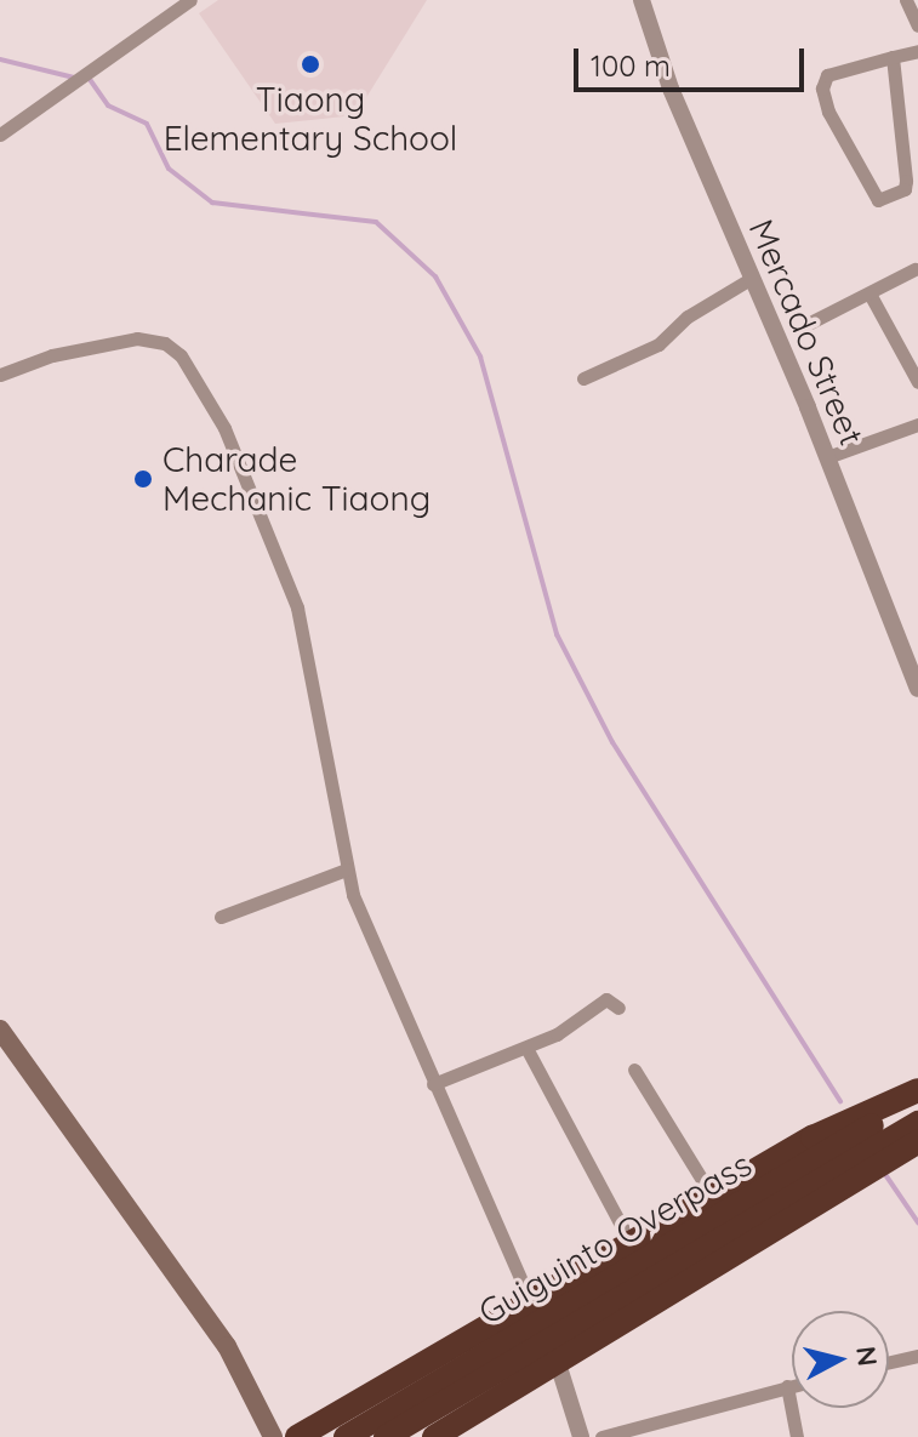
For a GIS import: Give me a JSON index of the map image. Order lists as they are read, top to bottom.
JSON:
{
  "streets": {
    "highway": ["Guiguinto Overpass"],
    "street": ["Mercado Street"]
  },
  "places": ["Tiaong Elementary School", "Charade Mechanic Tiaong"],
  "scale_bar": "100 m",
  "north": "right"
}
